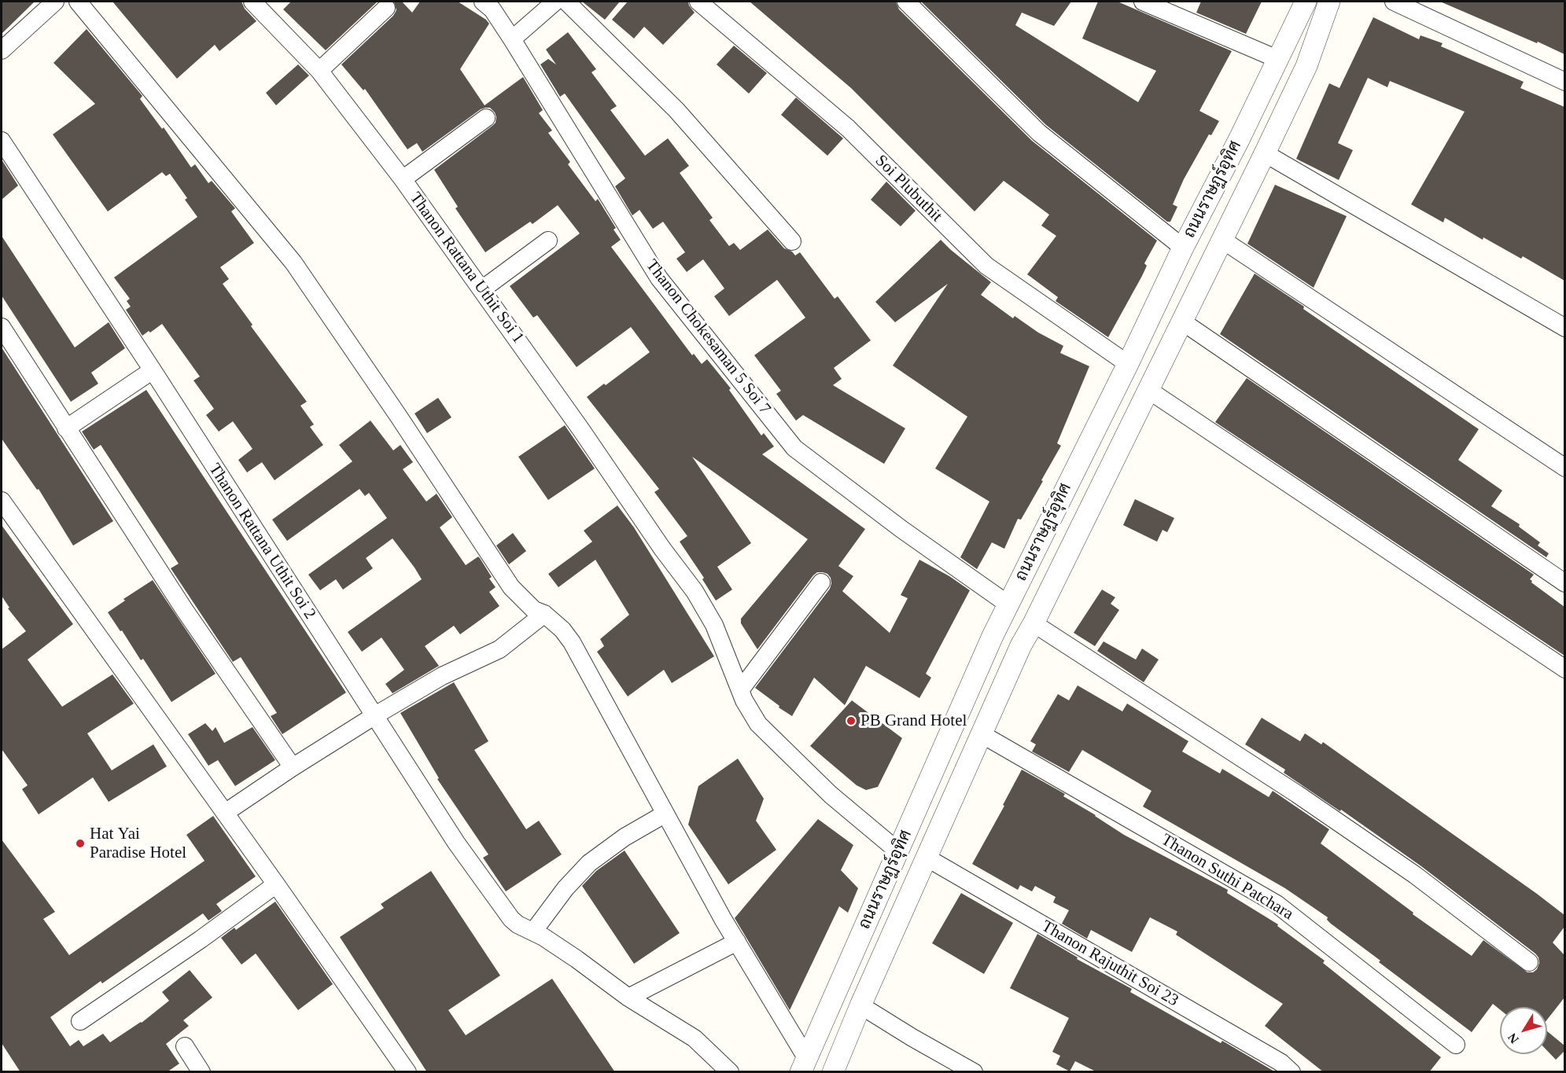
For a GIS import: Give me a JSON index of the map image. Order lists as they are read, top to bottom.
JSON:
{
  "streets": {
    "street": [
      "Soi Plubuthit",
      "ถนนราษฏร์อุทิศ",
      "Thanon Rattana Uthit Soi 1",
      "Thanon Chokesaman 5 Soi 7",
      "Thanon Rattana Uthit Soi 2",
      "Thanon Suthi Patchara",
      "Thanon Rajuthit Soi 23"
    ]
  },
  "crossings": [
    ["Soi Plubuthit", "ถนนราษฏร์อุทิศ"],
    ["ถนนราษฏร์อุทิศ", "Thanon Rattana Uthit Soi 1"],
    ["ถนนราษฏร์อุทิศ", "Thanon Chokesaman 5 Soi 7"],
    ["ถนนราษฏร์อุทิศ", "Thanon Suthi Patchara"],
    ["ถนนราษฏร์อุทิศ", "Thanon Rajuthit Soi 23"]
  ],
  "places": ["PB Grand Hotel", "Hat Yai Paradise Hotel"],
  "north": "bottom left"
}
